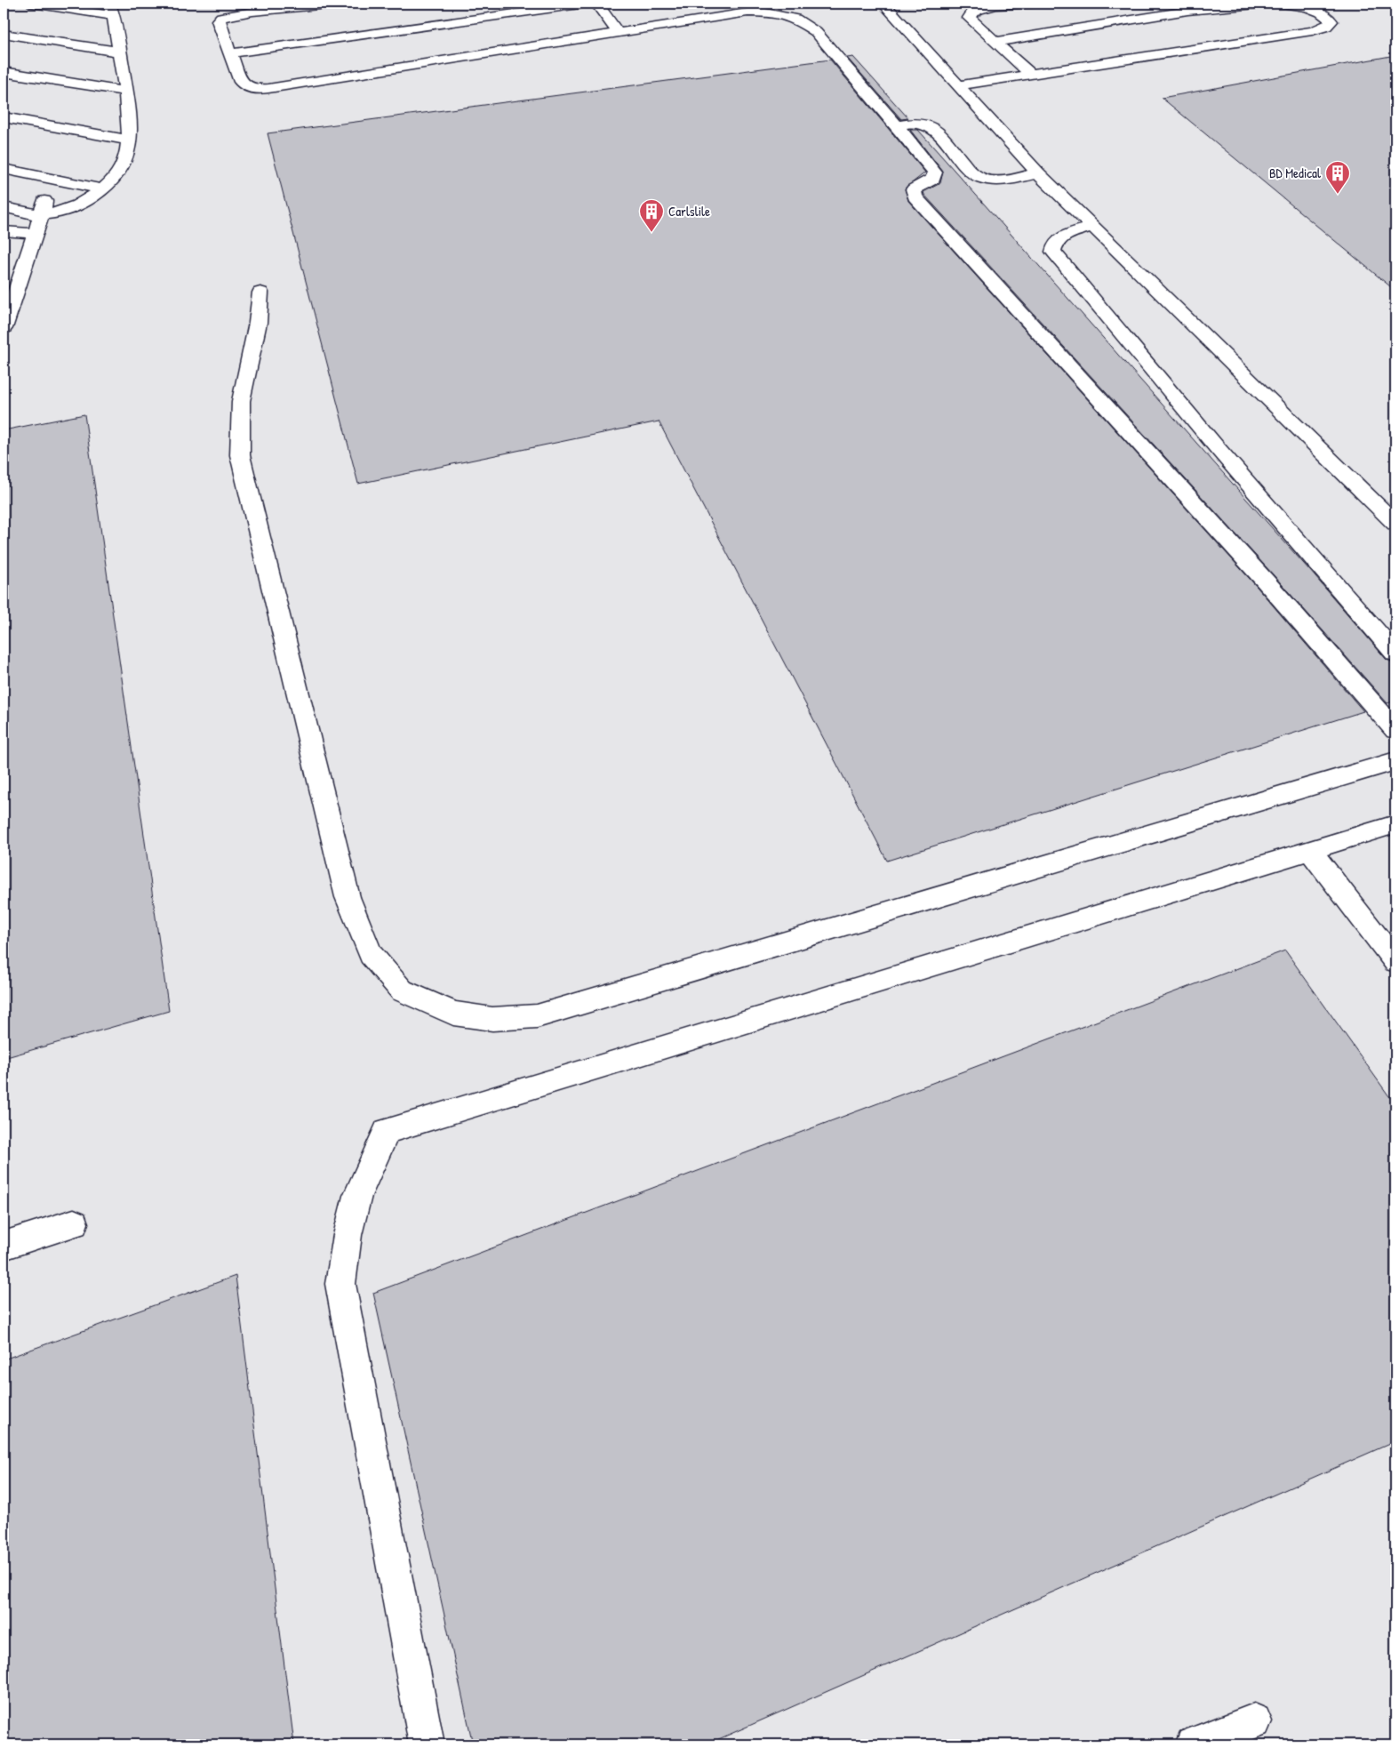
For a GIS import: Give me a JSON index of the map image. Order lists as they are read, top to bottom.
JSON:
{
  "places": {
    "building": ["BD Medical", "Carlslile"]
  }
}
